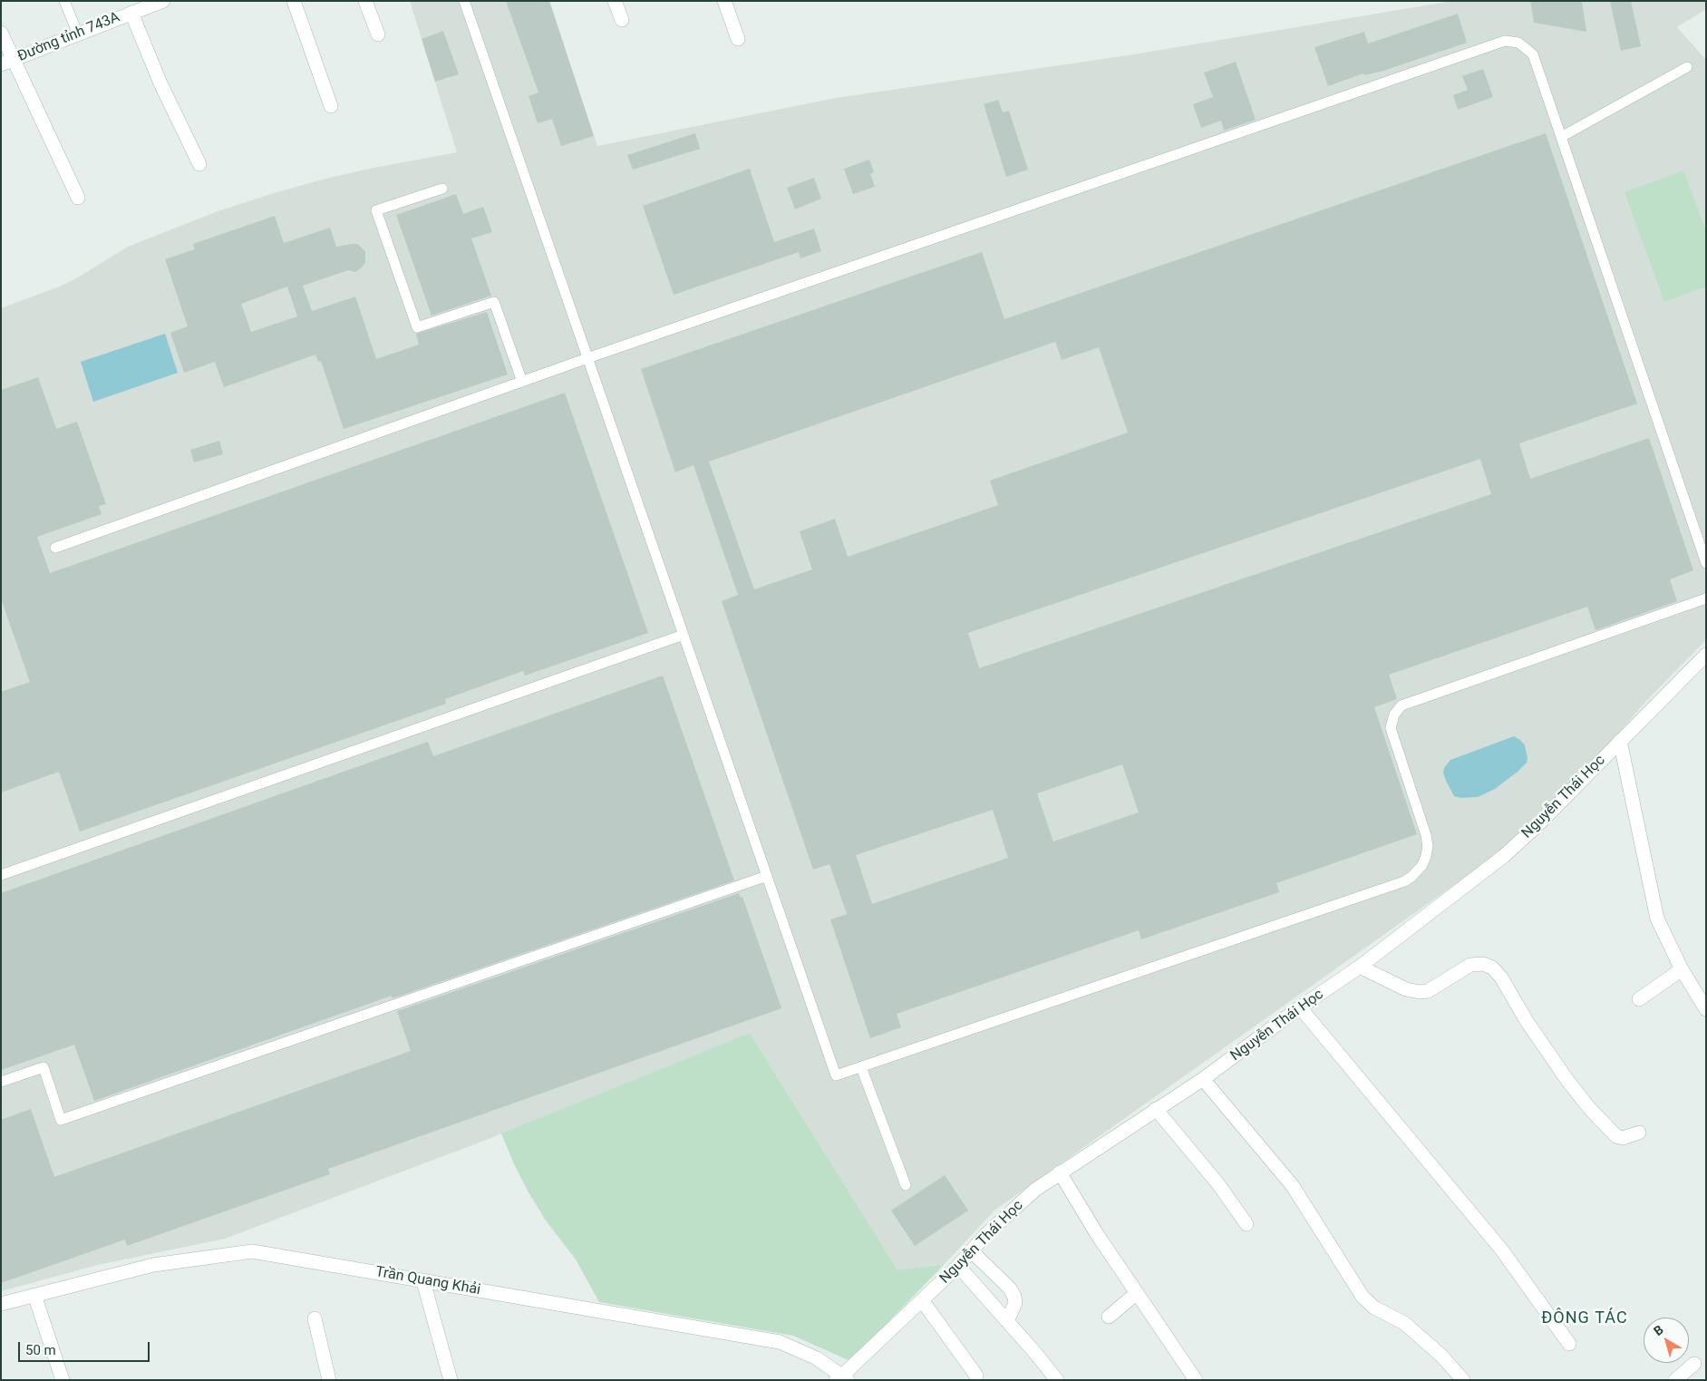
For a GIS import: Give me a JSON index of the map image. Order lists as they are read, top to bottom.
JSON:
{
  "streets": {
    "street": ["Đường tỉnh 743A", "Nguyễn Thái Học", "Trần Quang Khải"]
  },
  "crossings": [
    ["Nguyễn Thái Học", "Trần Quang Khải"]
  ],
  "districts": ["ĐÔNG TÁC"],
  "scale_bar": "50 m",
  "north": "top left"
}
